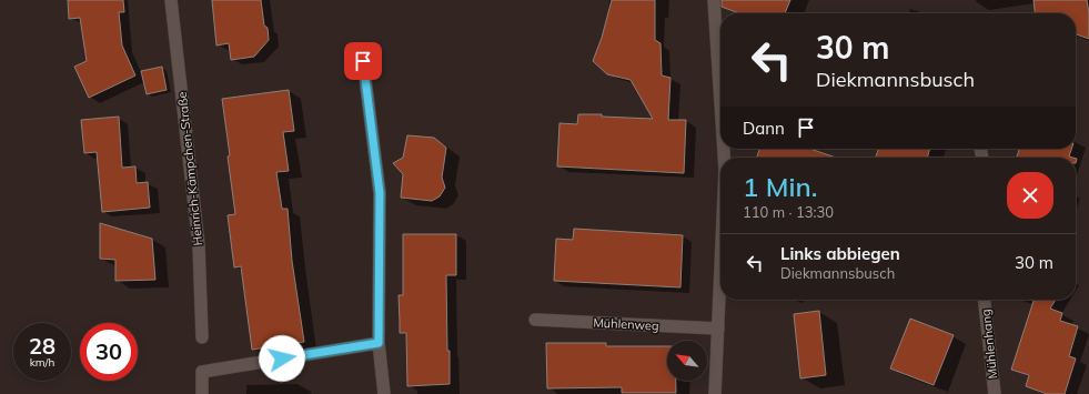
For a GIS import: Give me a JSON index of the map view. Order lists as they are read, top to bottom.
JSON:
{
  "streets": {
    "street": ["Heinrich-Kämpchen-Straße", "Mühlenweg", "Mühlenhang"]
  },
  "north": "top left",
  "page": {
    "turn": ["30 m", "Diekmannsbusch"],
    "then": "Dann",
    "heading": ["1 Min.", "110 m · 13:30"],
    "list": [
      {
        "name": "Links abbiegen",
        "note": "Diekmannsbusch",
        "value": "30 m"
      }
    ],
    "speed": "28 km/h",
    "limit": "30"
  }
}
